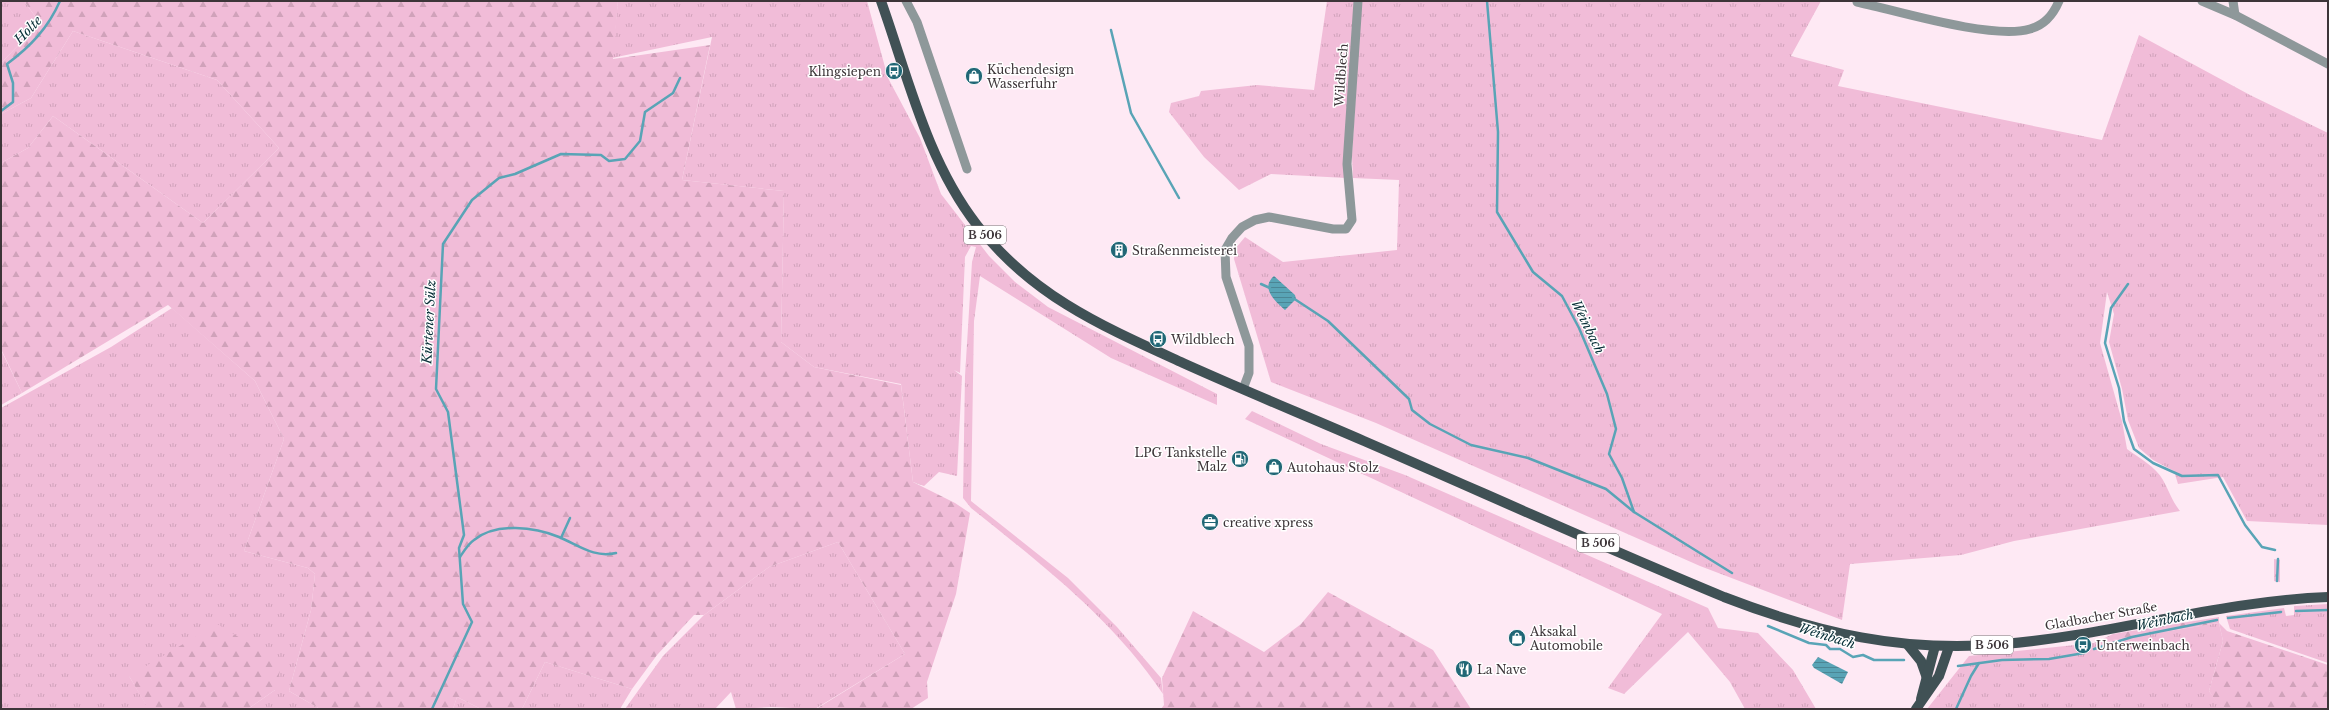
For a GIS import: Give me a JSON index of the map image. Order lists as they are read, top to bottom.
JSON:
{
  "streets": {
    "main road": ["B 506", "Gladbacher Straße"],
    "street": ["Wildblech"]
  },
  "crossings": [
    ["Wildblech", "B 506"],
    ["B 506", "Gladbacher Straße"]
  ],
  "water": ["Holte", "Kürtener Sülz", "Weinbach"],
  "places": {
    "bus stop": ["Klingsiepen", "Wildblech", "Unterweinbach"],
    "shop": ["Küchendesign Wasserfuhr", "Autohaus Stolz", "Aksakal Automobile"],
    "building": ["Straßenmeisterei"],
    "fuel station": ["LPG Tankstelle Malz"],
    "office": ["creative xpress"],
    "restaurant": ["La Nave"]
  }
}
